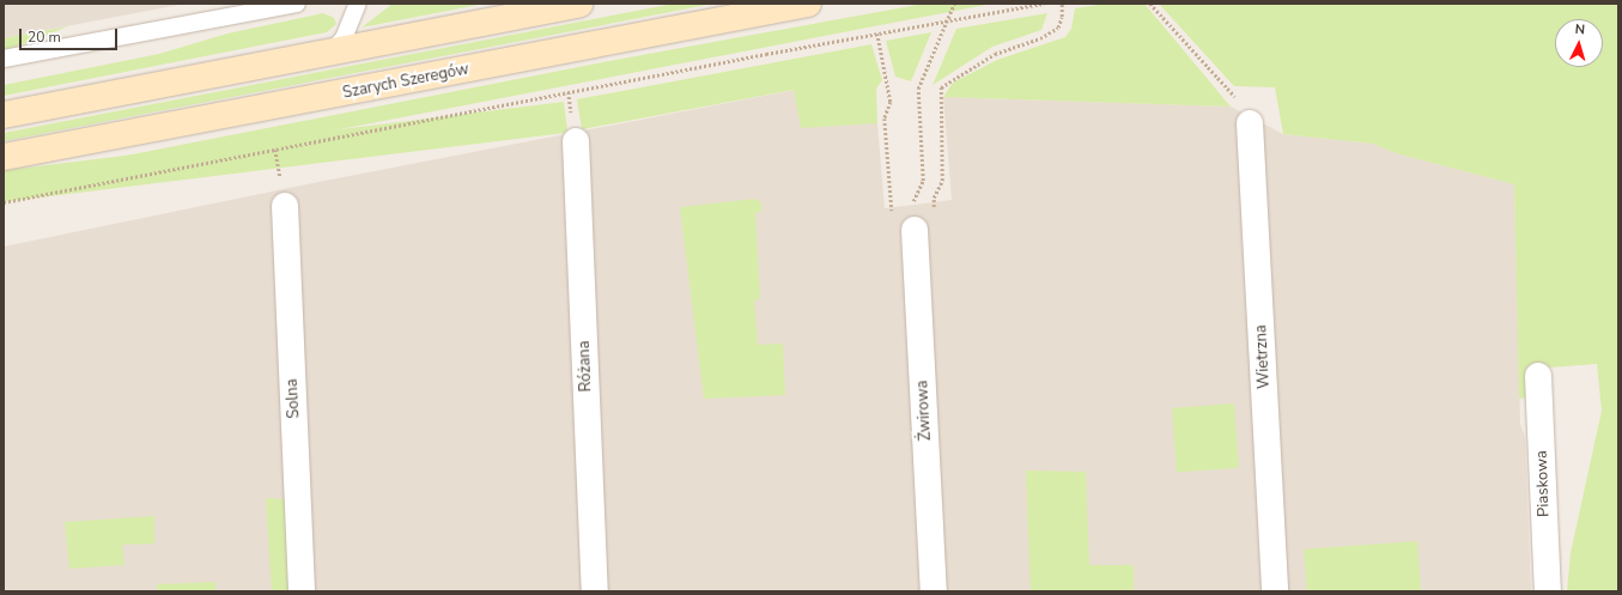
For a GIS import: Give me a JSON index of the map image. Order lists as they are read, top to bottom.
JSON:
{
  "streets": {
    "main road": ["Szarych Szeregów"],
    "street": [
      "Wietrzna",
      "Różana",
      "Solna",
      "Żwirowa",
      "Piaskowa"
    ]
  },
  "scale_bar": "20 m",
  "north": "top"
}
